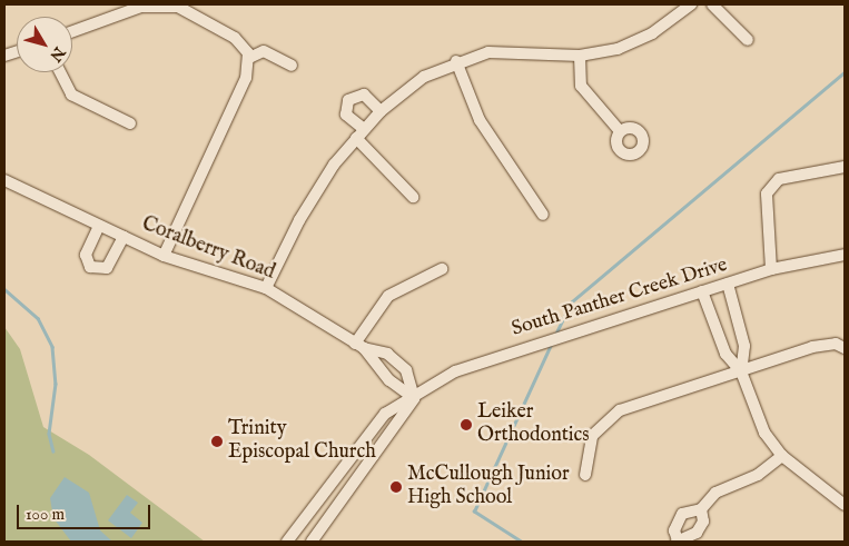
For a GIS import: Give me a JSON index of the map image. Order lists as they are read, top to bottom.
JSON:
{
  "streets": {
    "street": ["Coralberry Road", "South Panther Creek Drive"]
  },
  "crossings": [
    ["Coralberry Road", "South Panther Creek Drive"]
  ],
  "places": ["Leiker Orthodontics", "Trinity Episcopal Church", "McCullough Junior High School"],
  "scale_bar": "100 m",
  "north": "bottom right"
}
